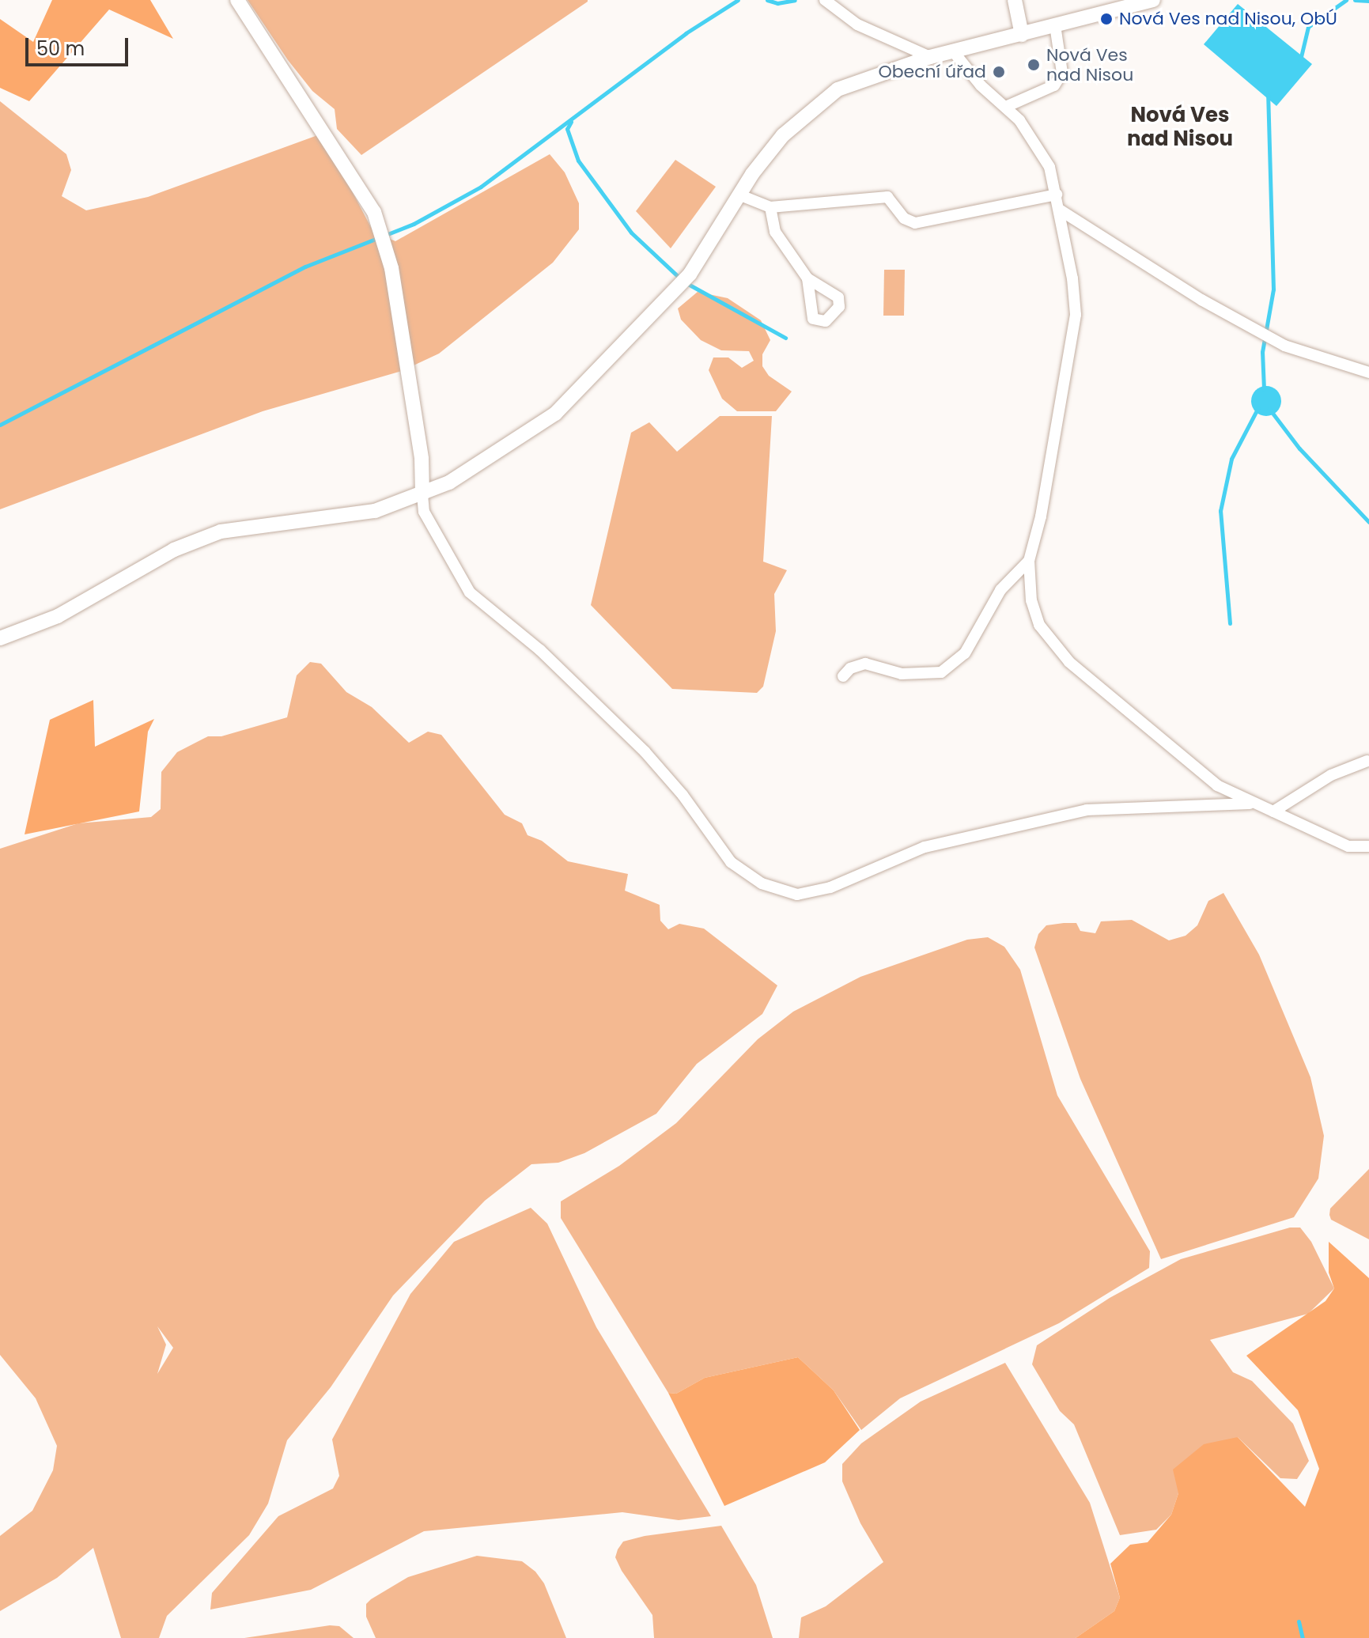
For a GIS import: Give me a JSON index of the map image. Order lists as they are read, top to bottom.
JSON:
{
  "districts": ["Nová Ves nad Nisou"],
  "places": ["Nová Ves nad Nisou, ObÚ", "Nová Ves nad Nisou", "Obecní úřad"],
  "scale_bar": "50 m"
}
